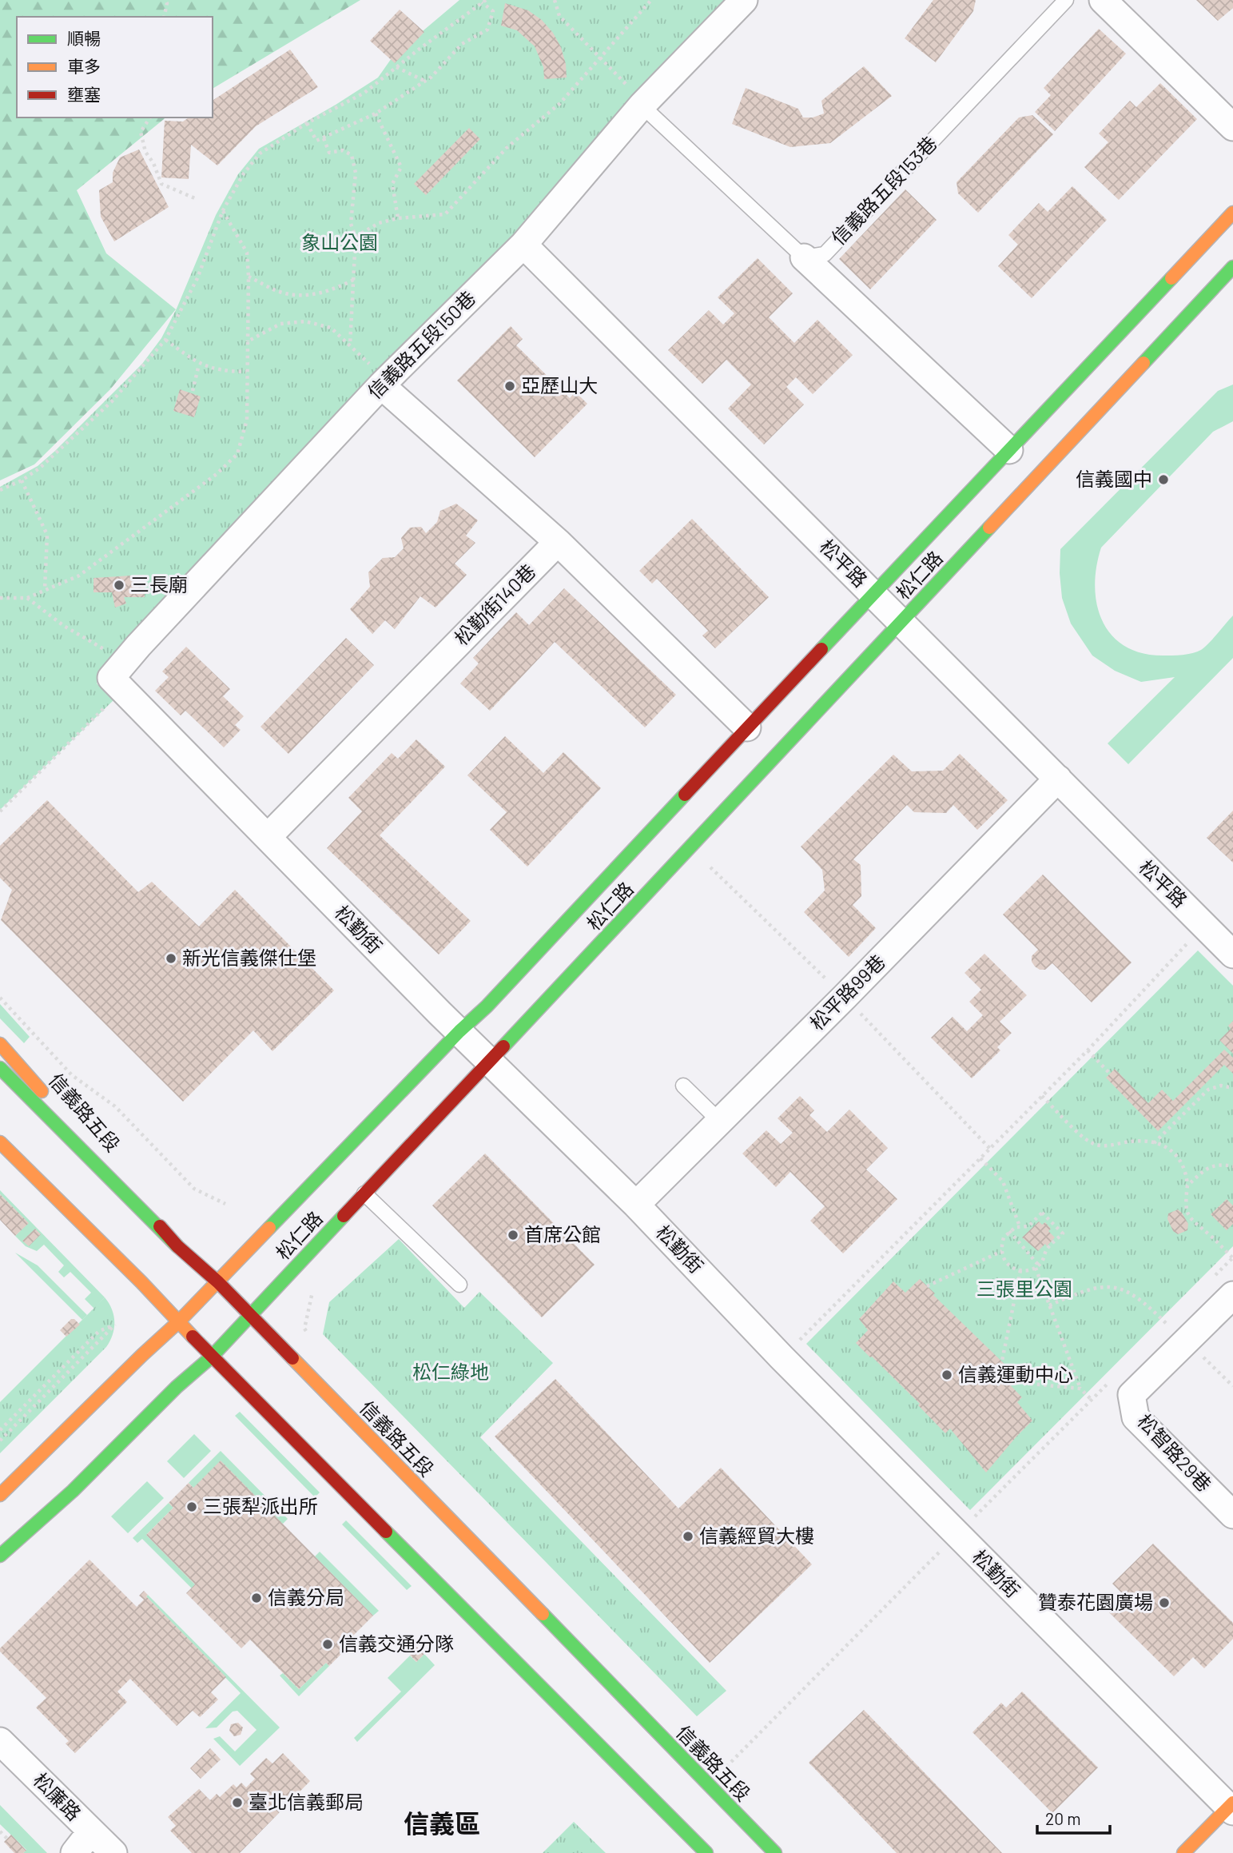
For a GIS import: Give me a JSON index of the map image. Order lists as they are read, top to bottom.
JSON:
{
  "streets": {
    "main road": ["松仁路", "信義路五段"],
    "street": [
      "信義路五段150巷",
      "松平路",
      "松勤街140巷",
      "松勤街",
      "松平路99巷",
      "松智路29巷",
      "松廉路"
    ],
    "lane": ["信義路五段153巷"]
  },
  "crossings": [
    ["信義路五段150巷", "松平路"],
    ["信義路五段150巷", "松勤街"],
    ["松平路", "松仁路"],
    ["松平路", "松平路99巷"],
    ["松仁路", "松勤街"],
    ["松仁路", "信義路五段"],
    ["松勤街140巷", "松勤街"],
    ["松勤街", "松平路99巷"]
  ],
  "districts": ["信義區"],
  "parks": ["象山公園", "三張里公園", "松仁綠地"],
  "places": [
    "亞歷山大",
    "信義國中",
    "三長廟",
    "新光信義傑仕堡",
    "首席公館",
    "信義運動中心",
    "三張犁派出所",
    "信義經貿大樓",
    "信義分局",
    "贊泰花園廣場",
    "信義交通分隊",
    "臺北信義郵局"
  ],
  "legend": ["順暢", "車多", "壅塞"],
  "scale_bar": "20 m"
}
